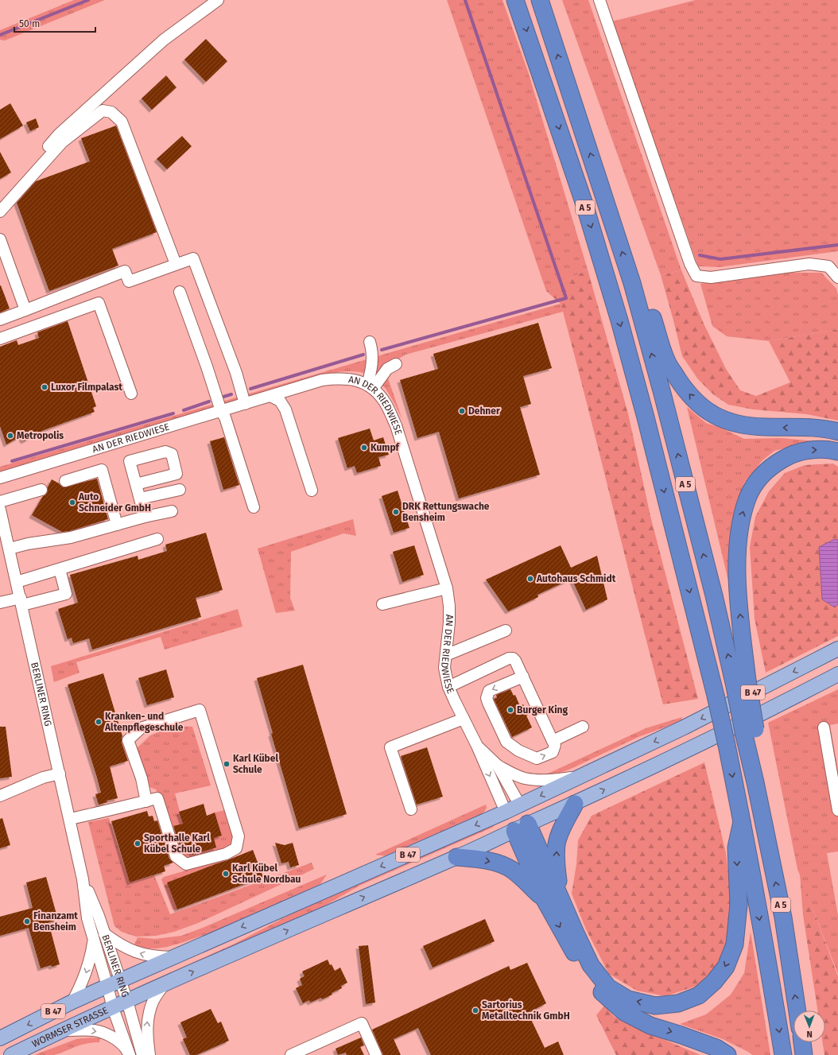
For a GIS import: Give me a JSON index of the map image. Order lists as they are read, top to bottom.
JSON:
{
  "streets": {
    "highway": ["A 5"],
    "main road": ["B 47", "WORMSER STRASSE"],
    "street": ["AN DER RIEDWIESE", "BERLINER RING"]
  },
  "crossings": [
    ["AN DER RIEDWIESE", "B 47"],
    ["B 47", "BERLINER RING"],
    ["B 47", "WORMSER STRASSE"],
    ["BERLINER RING", "WORMSER STRASSE"]
  ],
  "places": [
    "Luxor Filmpalast",
    "Dehner",
    "Metropolis",
    "Kumpf",
    "Auto Schneider GmbH",
    "DRK Rettungswache Bensheim",
    "Autohaus Schmidt",
    "Burger King",
    "Kranken- und Altenpflegeschule",
    "Karl Kübel Schule",
    "Sporthalle Karl Kübel Schule",
    "Karl Kübel Schule Nordbau",
    "Finanzamt Bensheim",
    "Sartorius Metalltechnik GmbH"
  ],
  "scale_bar": "50 m",
  "north": "bottom"
}
